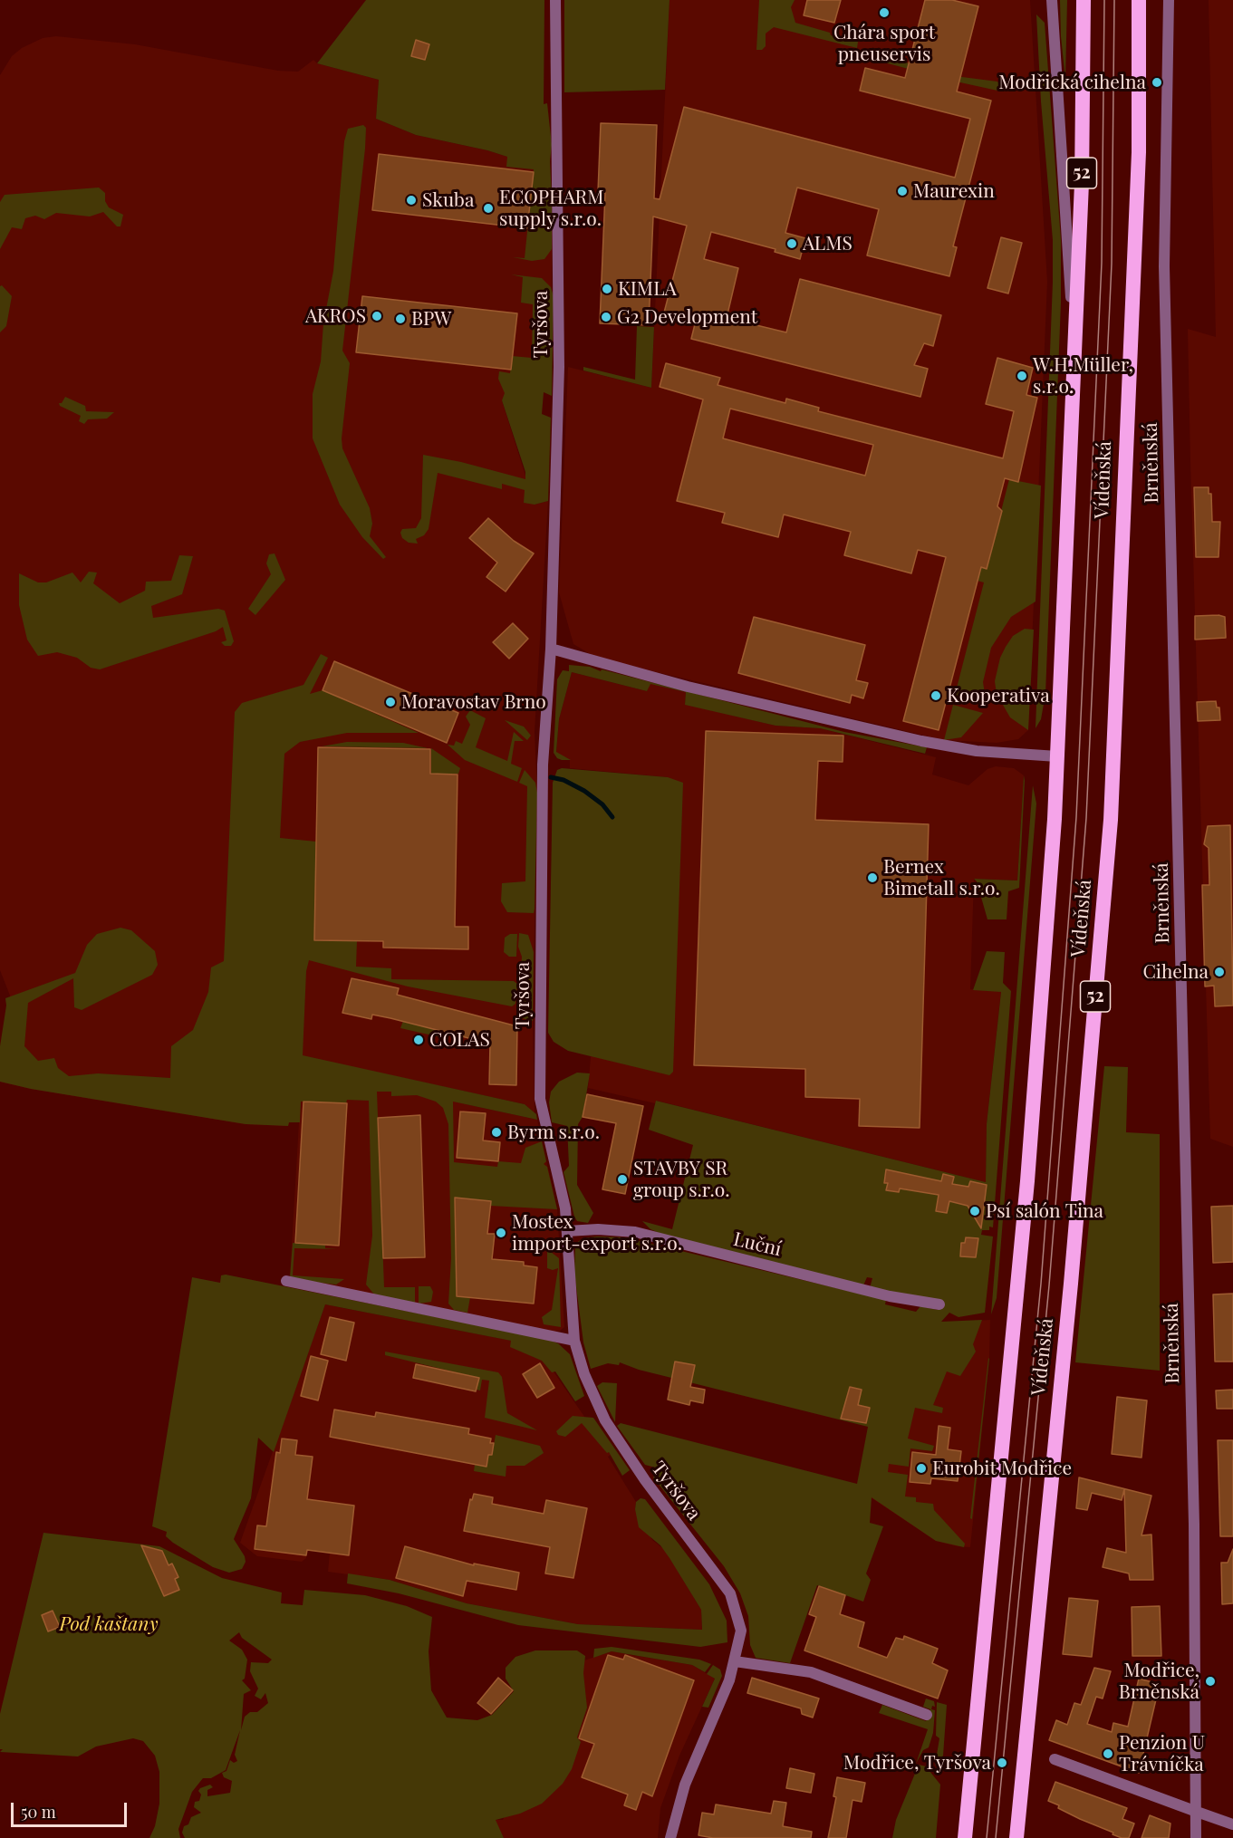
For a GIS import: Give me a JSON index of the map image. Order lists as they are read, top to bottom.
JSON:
{
  "streets": {
    "highway": ["52", "Vídeňská"],
    "street": ["Tyršova", "Brněnská", "Luční"]
  },
  "crossings": [
    ["Tyršova", "Luční"]
  ],
  "parks": ["Pod kaštany"],
  "places": [
    "Chára sport pneuservis",
    "Modřická cihelna",
    "Maurexin",
    "Skuba",
    "ECOPHARM supply s.r.o.",
    "ALMS",
    "KIMLA",
    "AKROS",
    "G2 Development",
    "BPW",
    "W.H.Müller, s.r.o.",
    "Kooperativa",
    "Moravostav Brno",
    "Bernex Bimetall s.r.o.",
    "Cihelna",
    "COLAS",
    "Byrm s.r.o.",
    "STAVBY SR group s.r.o.",
    "Psí salón Tina",
    "Mostex import-export s.r.o.",
    "Eurobit Modřice",
    "Modřice, Brněnská",
    "Penzion U Trávníčka",
    "Modřice, Tyršova"
  ],
  "scale_bar": "50 m"
}
